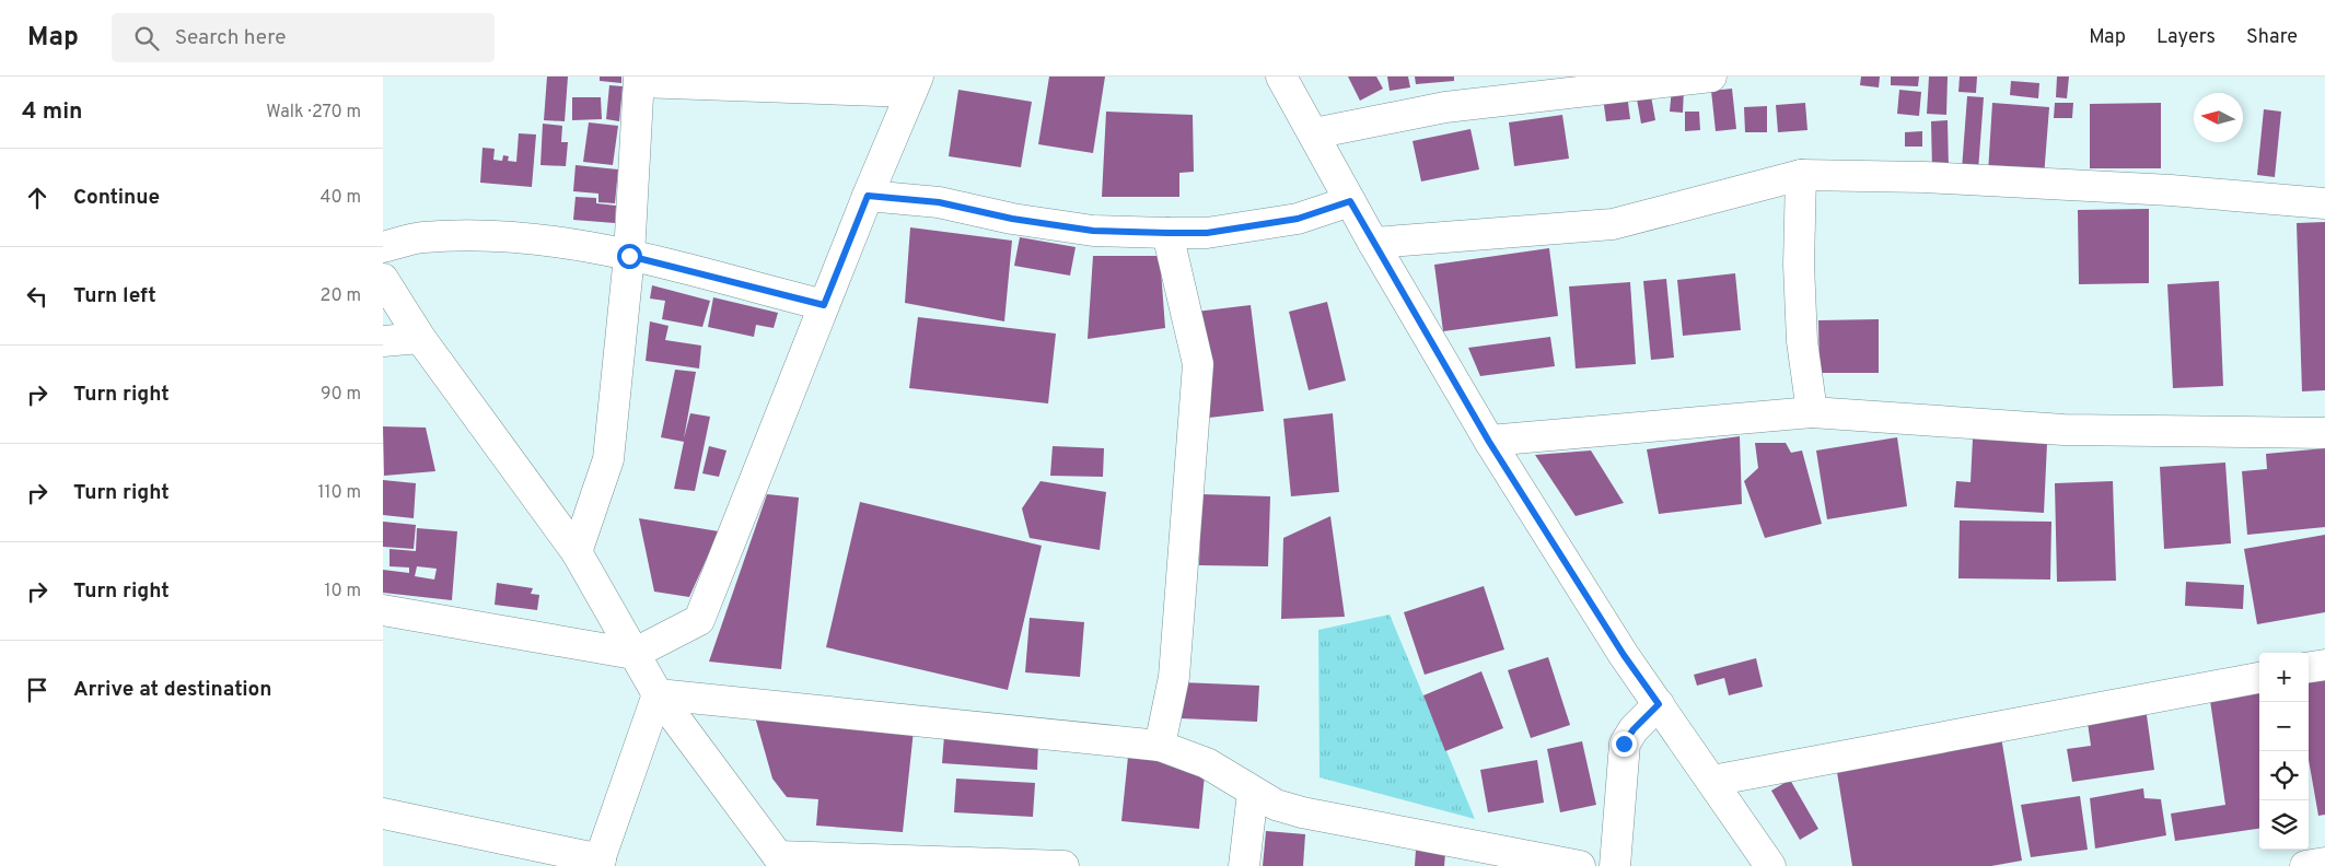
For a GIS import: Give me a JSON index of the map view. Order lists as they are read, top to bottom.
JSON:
{
  "north": "left",
  "page": {
    "header": "Map",
    "search": "Search here",
    "nav": ["Map", "Layers", "Share"],
    "heading": ["4 min", "Walk · 270 m"],
    "list": [
      ["Continue", "40 m"],
      ["Turn left", "20 m"],
      ["Turn right", "90 m"],
      ["Turn right", "110 m"],
      ["Turn right", "10 m"],
      "Arrive at destination"
    ],
    "map_buttons": ["+", "−"]
  }
}
